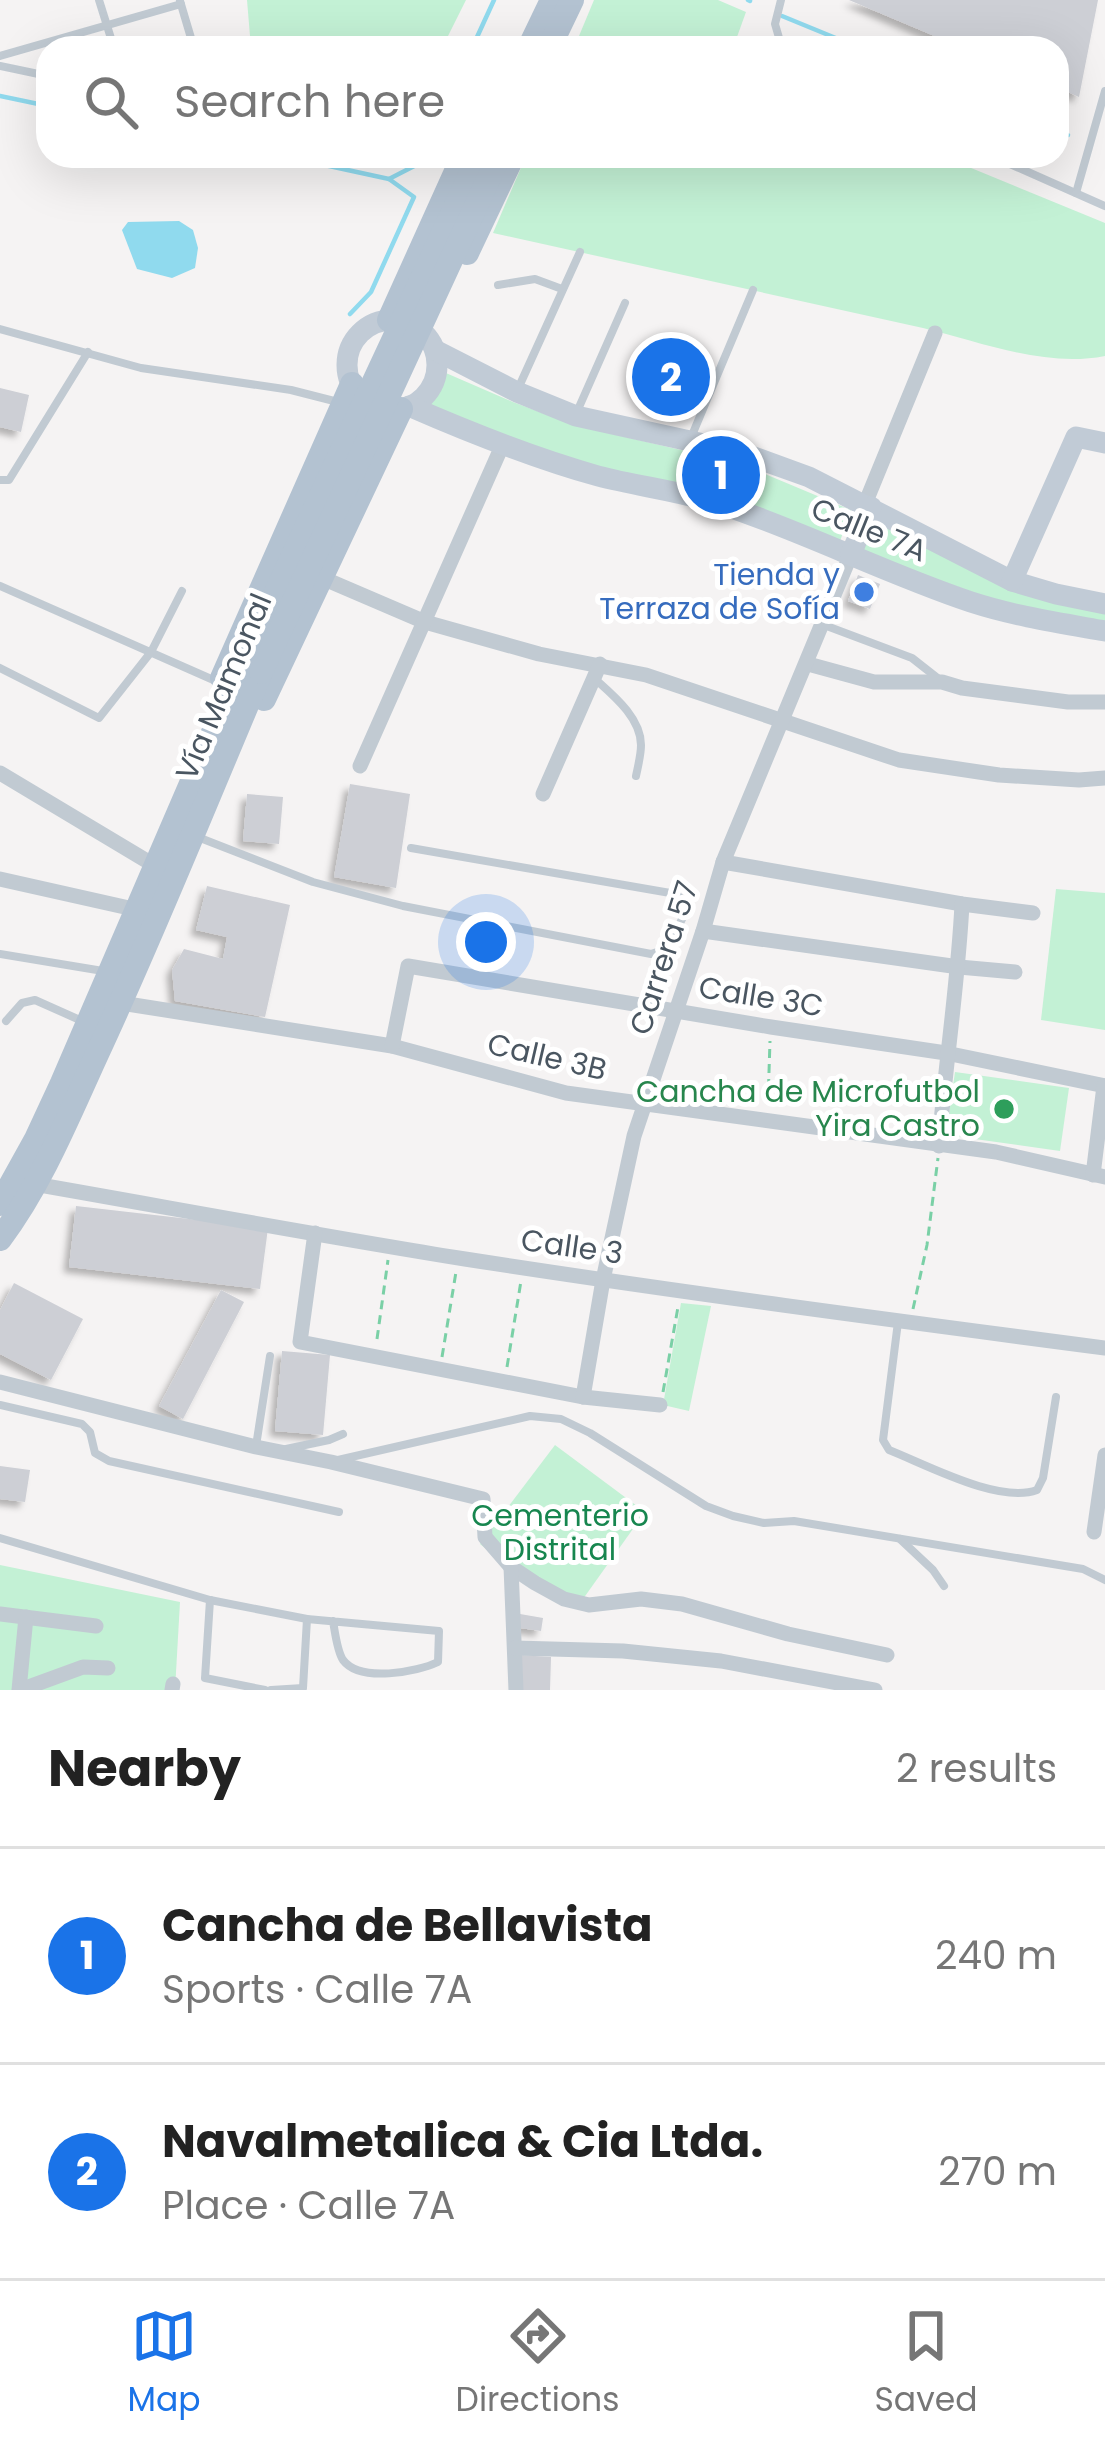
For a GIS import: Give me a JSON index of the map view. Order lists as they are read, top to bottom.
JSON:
{
  "streets": {
    "main road": ["Vía Mamonal"],
    "street": [
      "Calle 7A",
      "Carrera 57",
      "Calle 3C",
      "Calle 3B",
      "Calle 3"
    ]
  },
  "crossings": [
    ["Calle 7A", "Carrera 57"],
    ["Vía Mamonal", "Calle 3B"],
    ["Vía Mamonal", "Calle 3"],
    ["Carrera 57", "Calle 3C"],
    ["Carrera 57", "Calle 3B"],
    ["Carrera 57", "Calle 3"],
    ["Calle 3C", "Calle 3B"]
  ],
  "parks": ["Cementerio Distrital"],
  "places": ["Tienda y Terraza de Sofía", "Cancha de Microfutbol Yira Castro"],
  "page": {
    "search": "Search here",
    "pins": ["2", "1"],
    "heading": ["Nearby", "2 results"],
    "list": [
      {
        "mark": "1",
        "name": "Cancha de Bellavista",
        "note": "Sports · Calle 7A",
        "value": "240 m"
      },
      {
        "mark": "2",
        "name": "Navalmetalica & Cia Ltda.",
        "note": "Place · Calle 7A",
        "value": "270 m"
      }
    ],
    "nav": ["Map", "Directions", "Saved"]
  }
}
